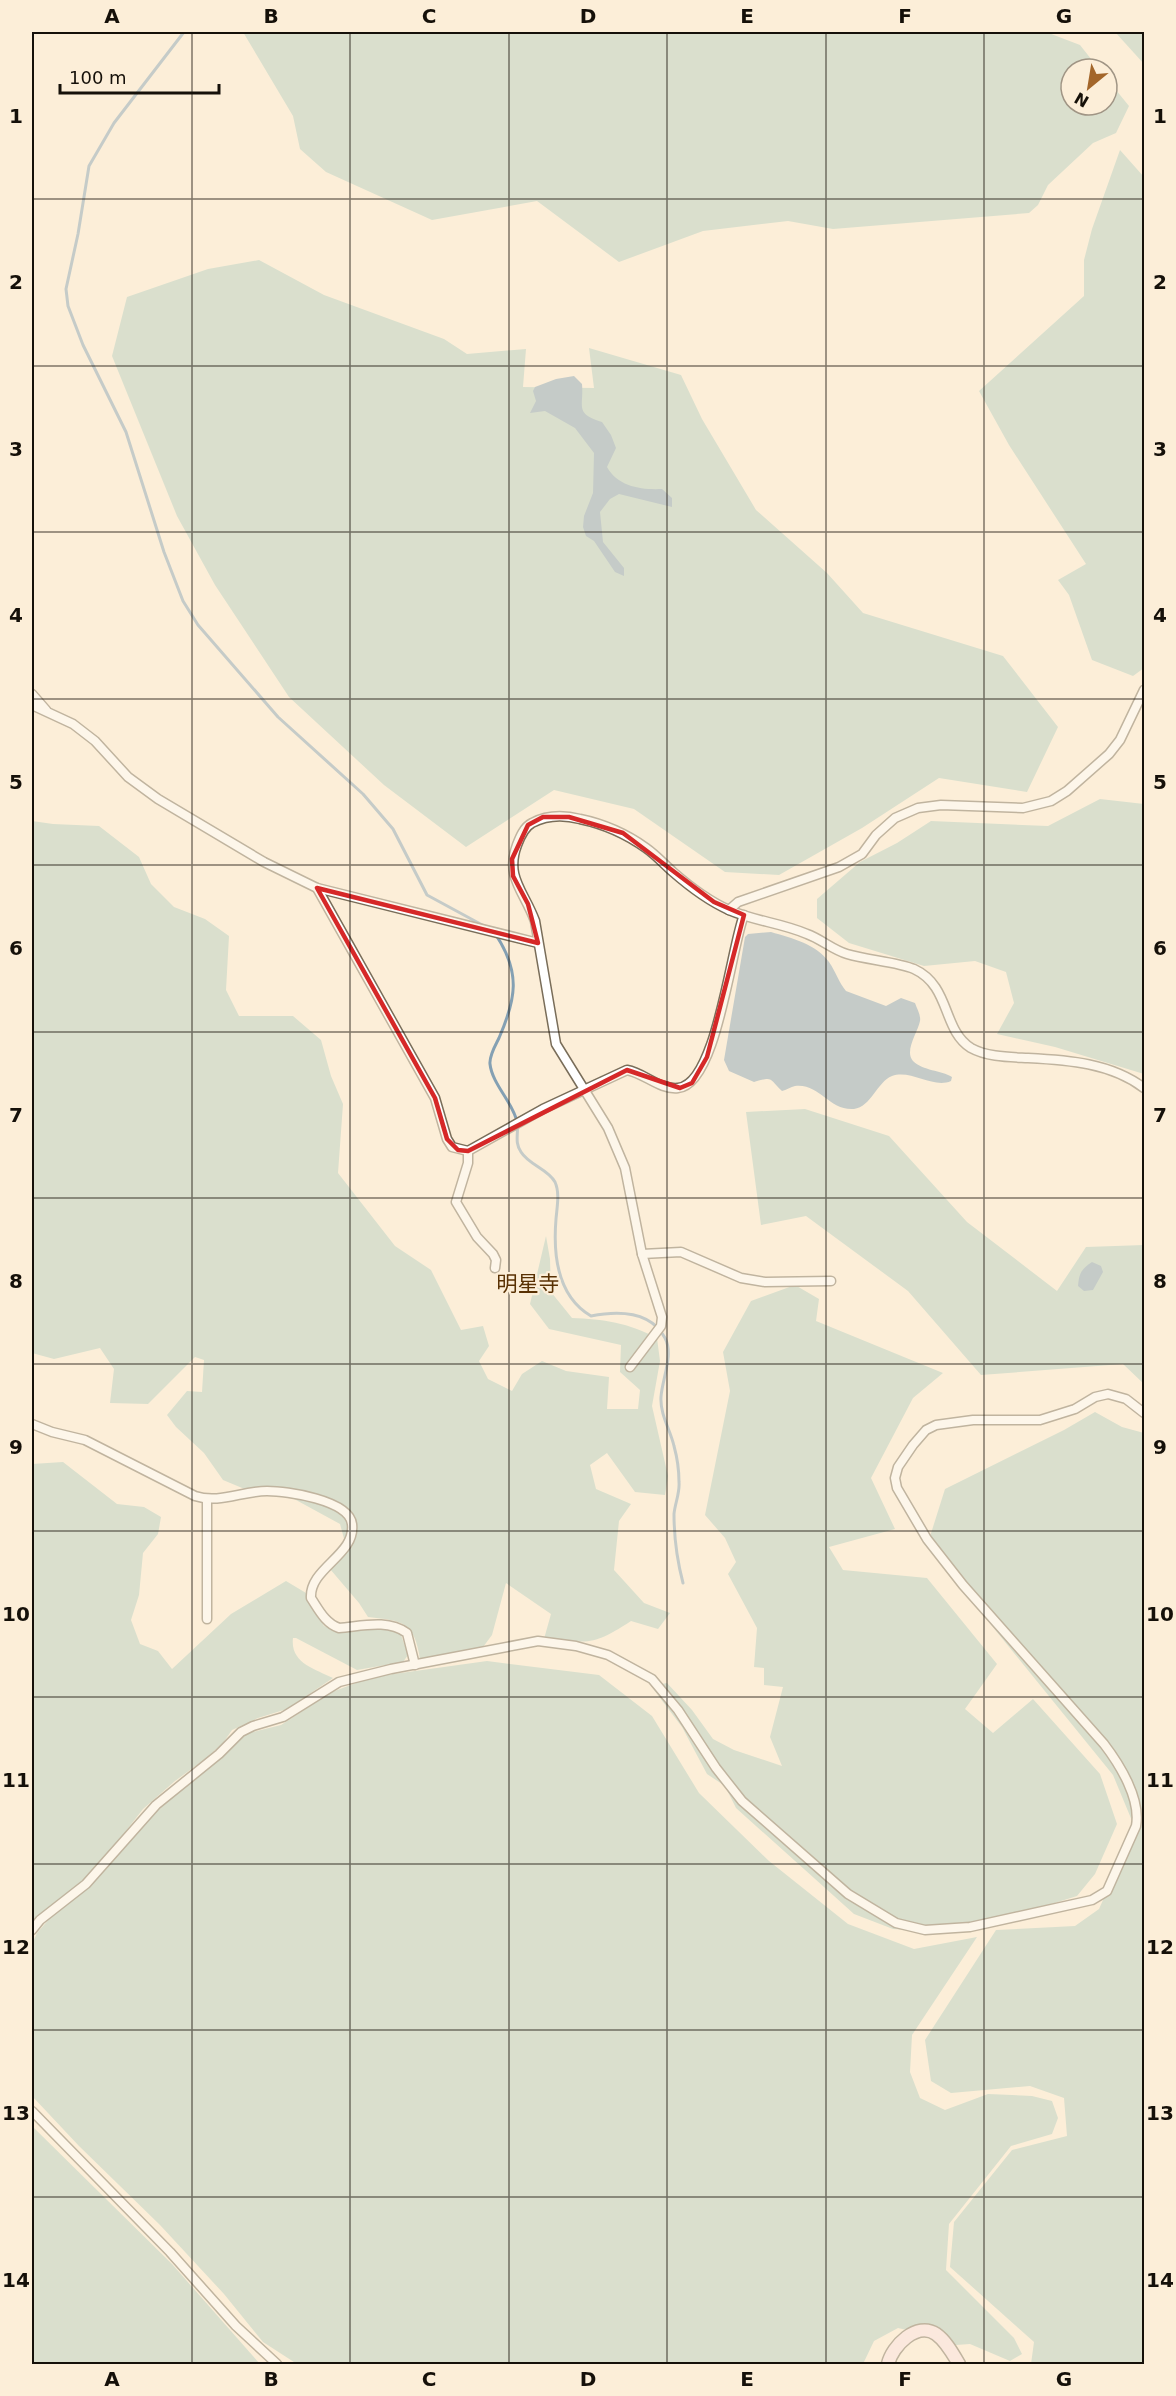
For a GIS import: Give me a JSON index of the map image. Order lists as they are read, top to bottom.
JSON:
{
  "districts": ["明星寺"],
  "scale_bar": "100 m",
  "north": "bottom left",
  "grid": {
    "columns": [
      "A",
      "B",
      "C",
      "D",
      "E",
      "F",
      "G"
    ],
    "rows": [
      "1",
      "2",
      "3",
      "4",
      "5",
      "6",
      "7",
      "8",
      "9",
      "10",
      "11",
      "12",
      "13",
      "14"
    ]
  }
}
